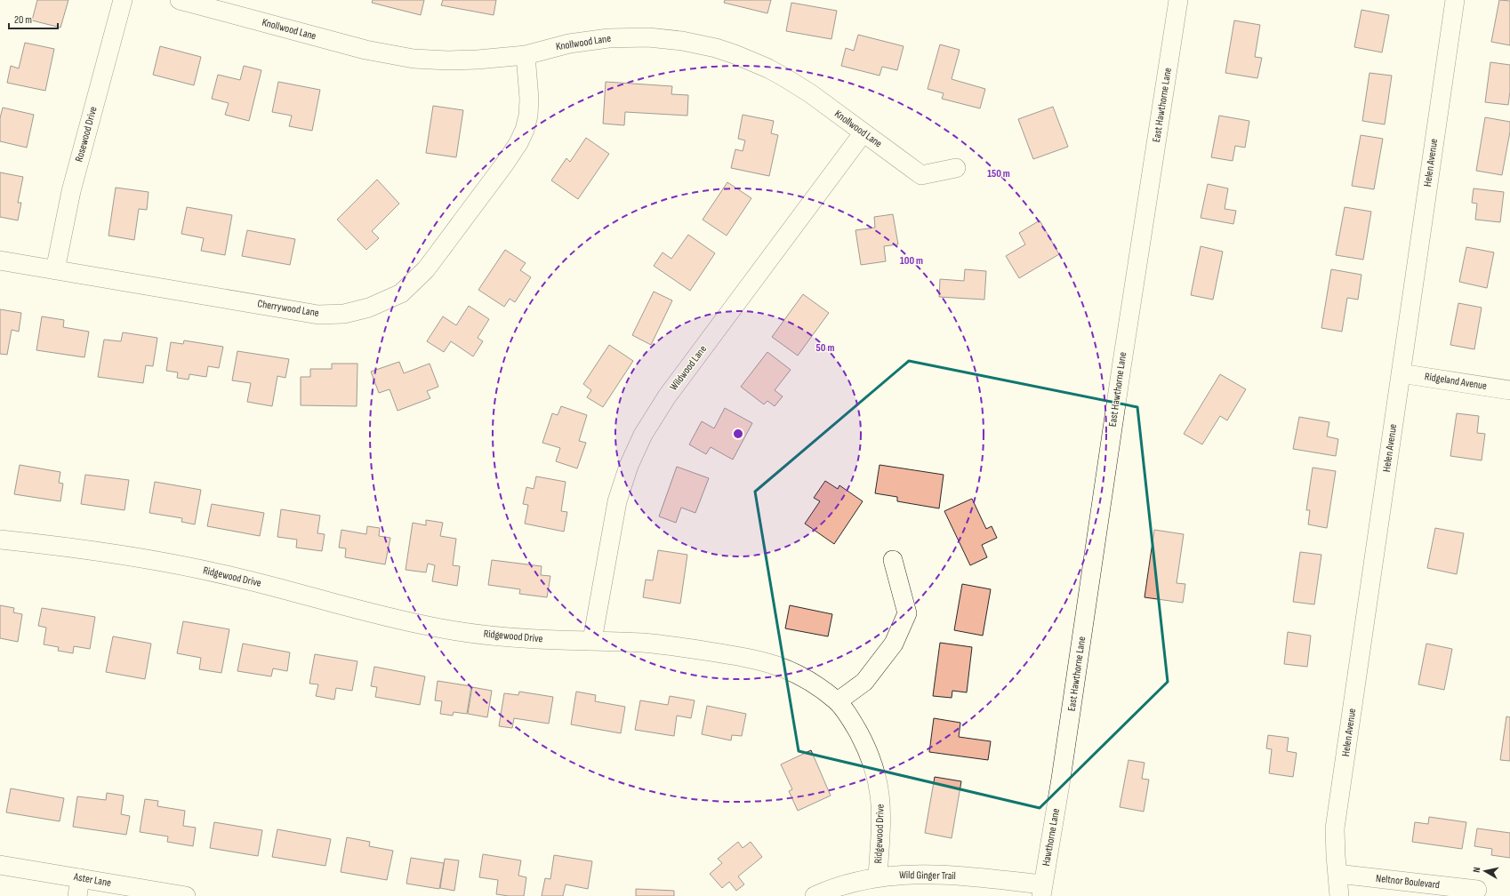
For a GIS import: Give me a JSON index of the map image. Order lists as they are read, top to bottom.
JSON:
{
  "streets": {
    "street": [
      "Knollwood Lane",
      "East Hawthorne Lane",
      "Rosewood Drive",
      "Helen Avenue",
      "Cherrywood Lane",
      "Wildwood Lane",
      "Ridgeland Avenue",
      "Ridgewood Drive",
      "Hawthorne Lane",
      "Wild Ginger Trail",
      "Aster Lane",
      "Neltnor Boulevard"
    ]
  },
  "crossings": [
    ["Knollwood Lane", "Cherrywood Lane"],
    ["Knollwood Lane", "Wildwood Lane"],
    ["East Hawthorne Lane", "Hawthorne Lane"],
    ["Rosewood Drive", "Cherrywood Lane"],
    ["Helen Avenue", "Ridgeland Avenue"],
    ["Helen Avenue", "Neltnor Boulevard"],
    ["Wildwood Lane", "Ridgewood Drive"],
    ["Ridgewood Drive", "Wild Ginger Trail"],
    ["Hawthorne Lane", "Wild Ginger Trail"]
  ],
  "scale_bar": "20 m",
  "north": "left",
  "rings": ["150 m", "100 m", "50 m"]
}
